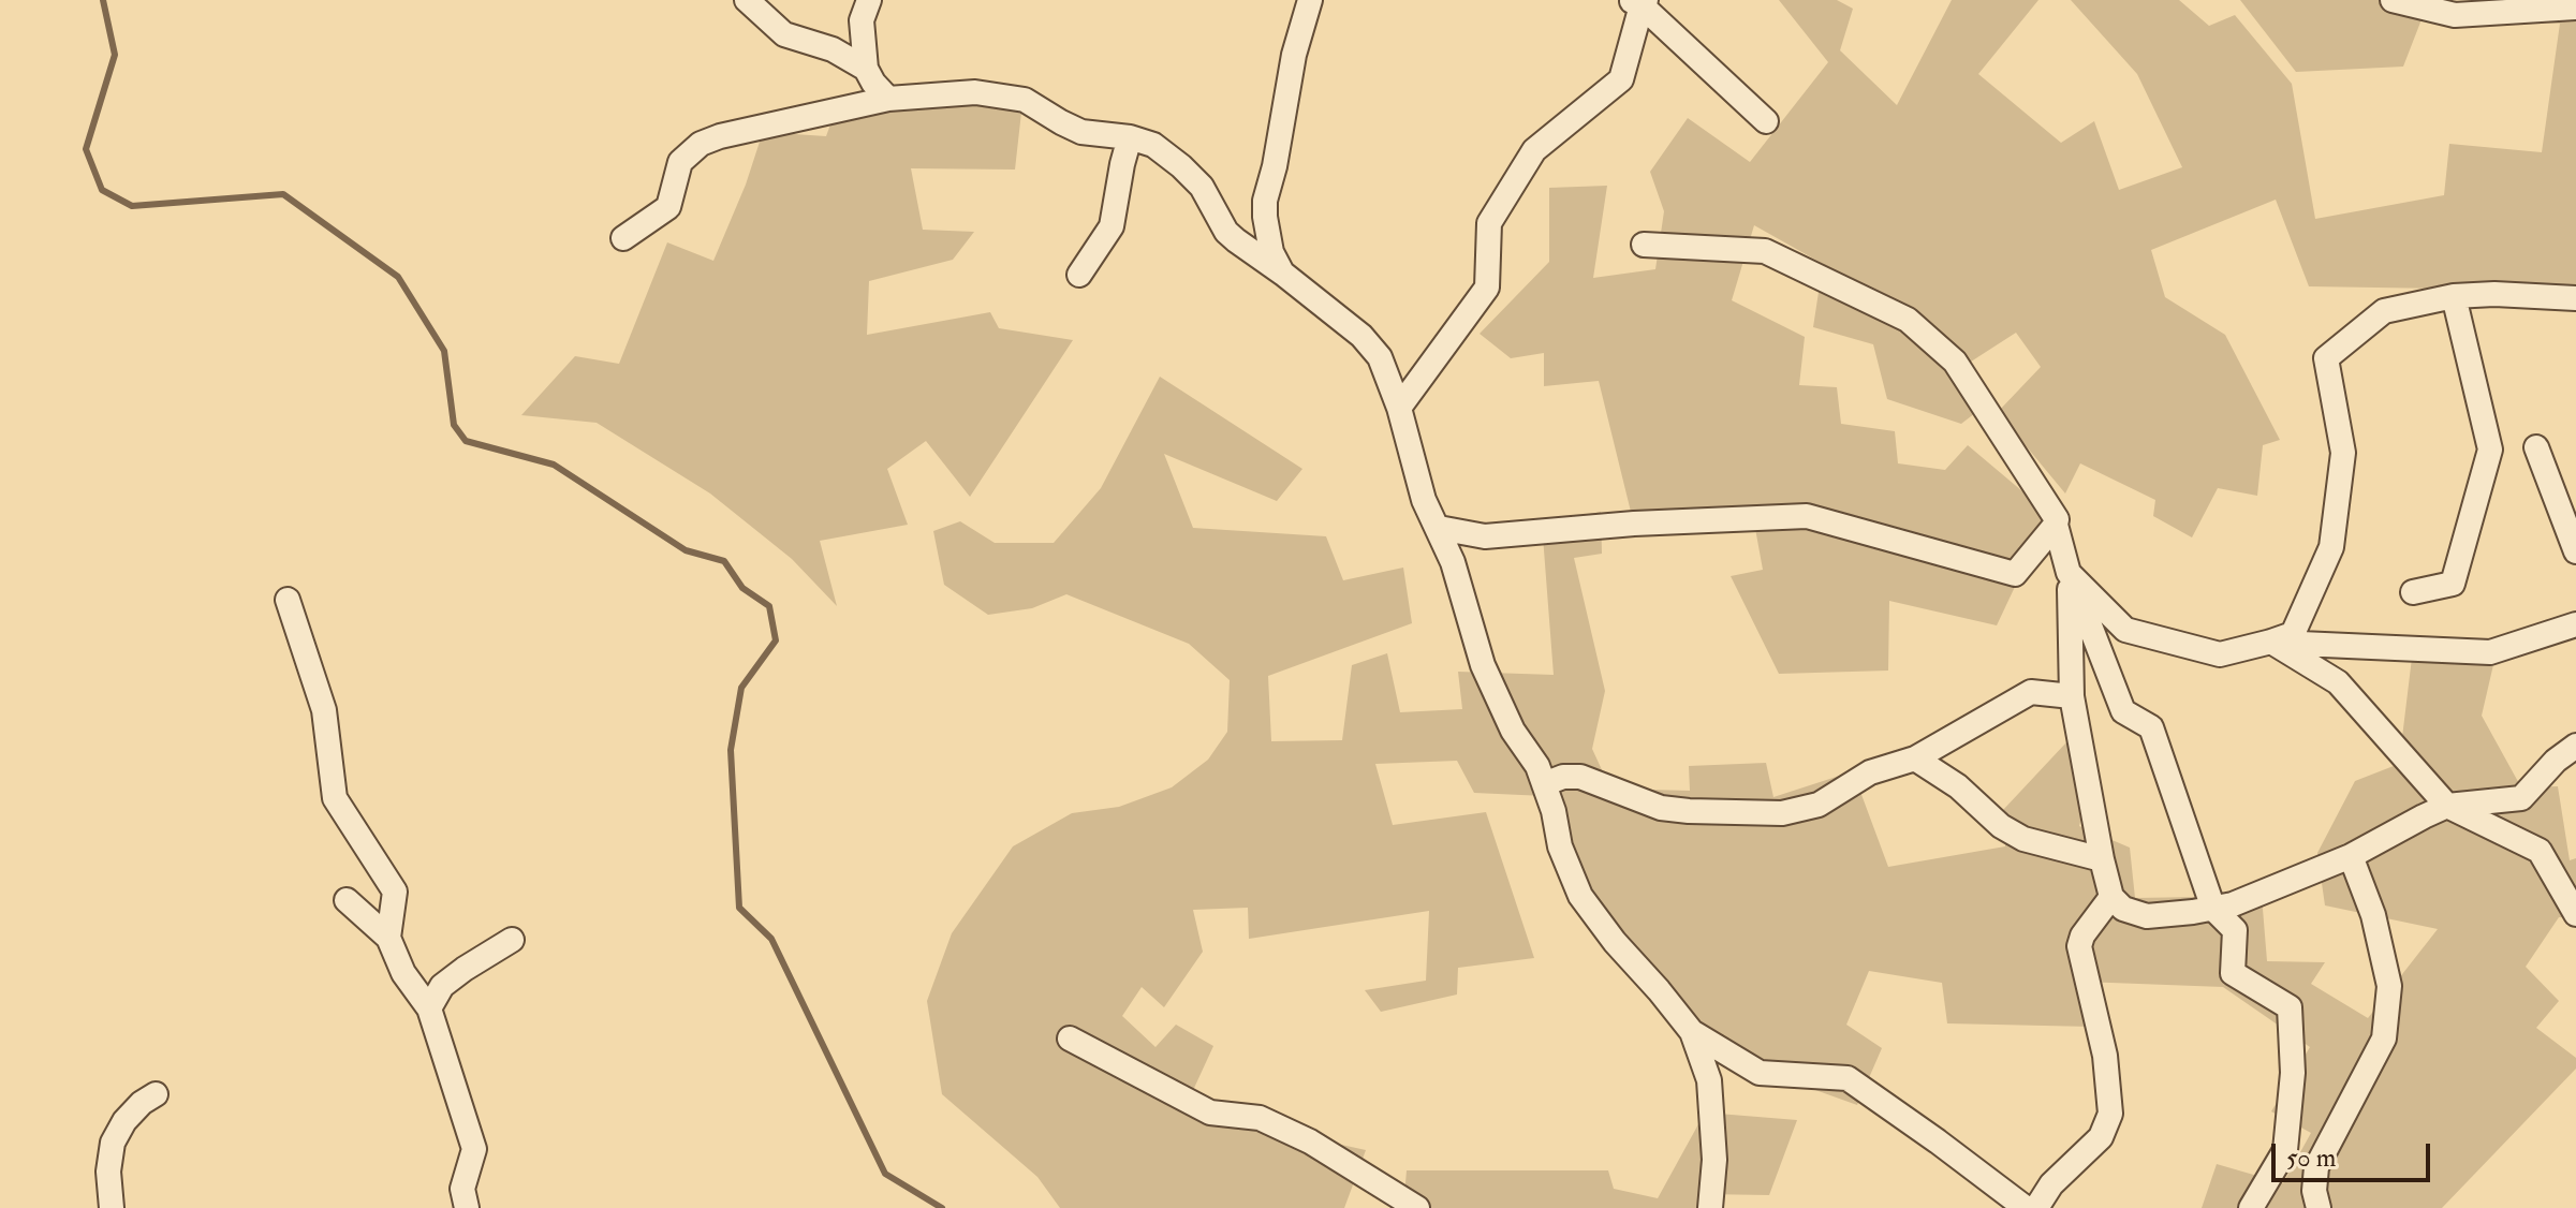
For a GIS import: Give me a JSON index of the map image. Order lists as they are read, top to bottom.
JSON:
{
  "scale_bar": "50 m"
}
